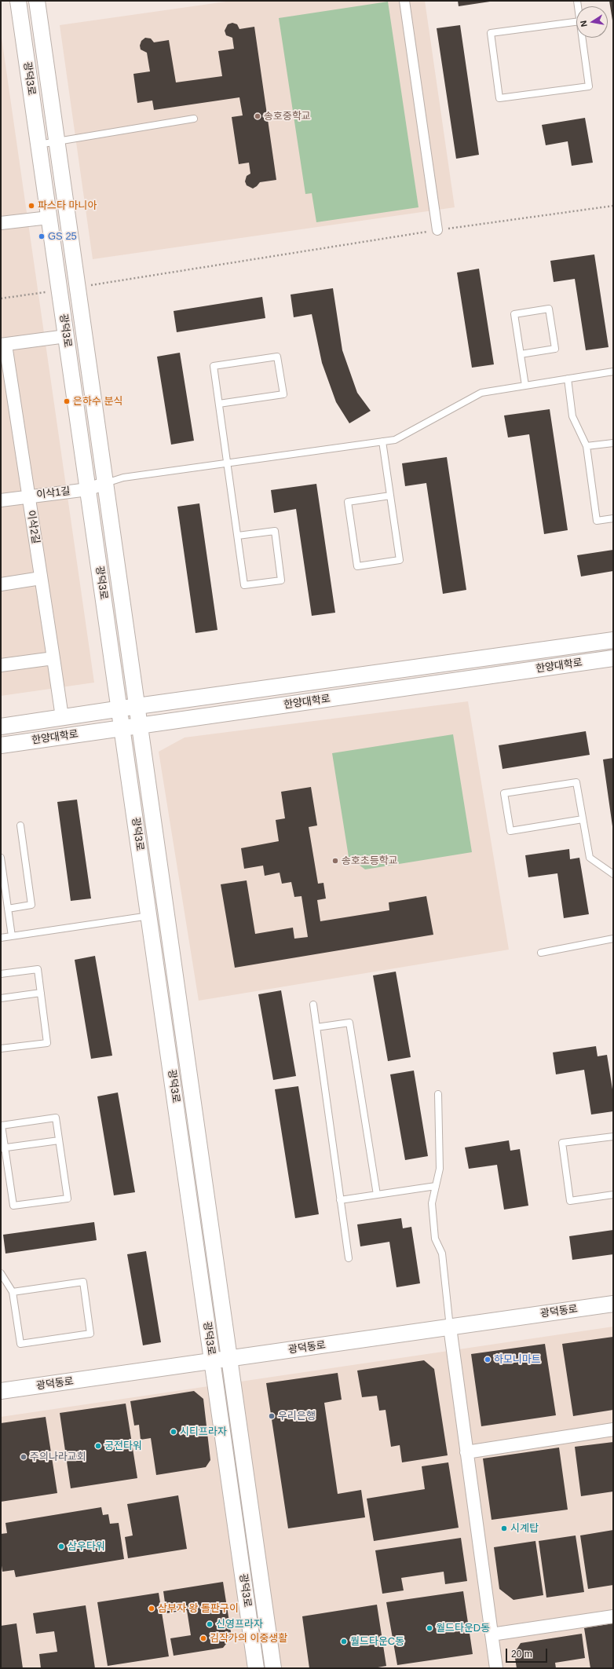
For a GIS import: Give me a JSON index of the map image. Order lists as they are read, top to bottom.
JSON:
{
  "streets": {
    "street": [
      "광덕3로",
      "이삭1길",
      "이삭2길",
      "한양대학로",
      "광덕동로"
    ]
  },
  "crossings": [
    ["광덕3로", "이삭1길"],
    ["광덕3로", "이삭2길"],
    ["광덕3로", "한양대학로"],
    ["광덕3로", "광덕동로"],
    ["이삭1길", "이삭2길"],
    ["이삭2길", "한양대학로"]
  ],
  "places": [
    "송호중학교",
    "파스타 마니아",
    "GS 25",
    "은하수 분식",
    "송호초등학교",
    "하모니마트",
    "우리은행",
    "시티프라자",
    "궁전타워",
    "주의나라교회",
    "시계탑",
    "삼우타워",
    "삼부자 왕 돌판구이",
    "신영프라자",
    "월드타운D동",
    "김작가의 이중생활",
    "월드타운C동"
  ],
  "scale_bar": "20 m",
  "north": "left"
}
